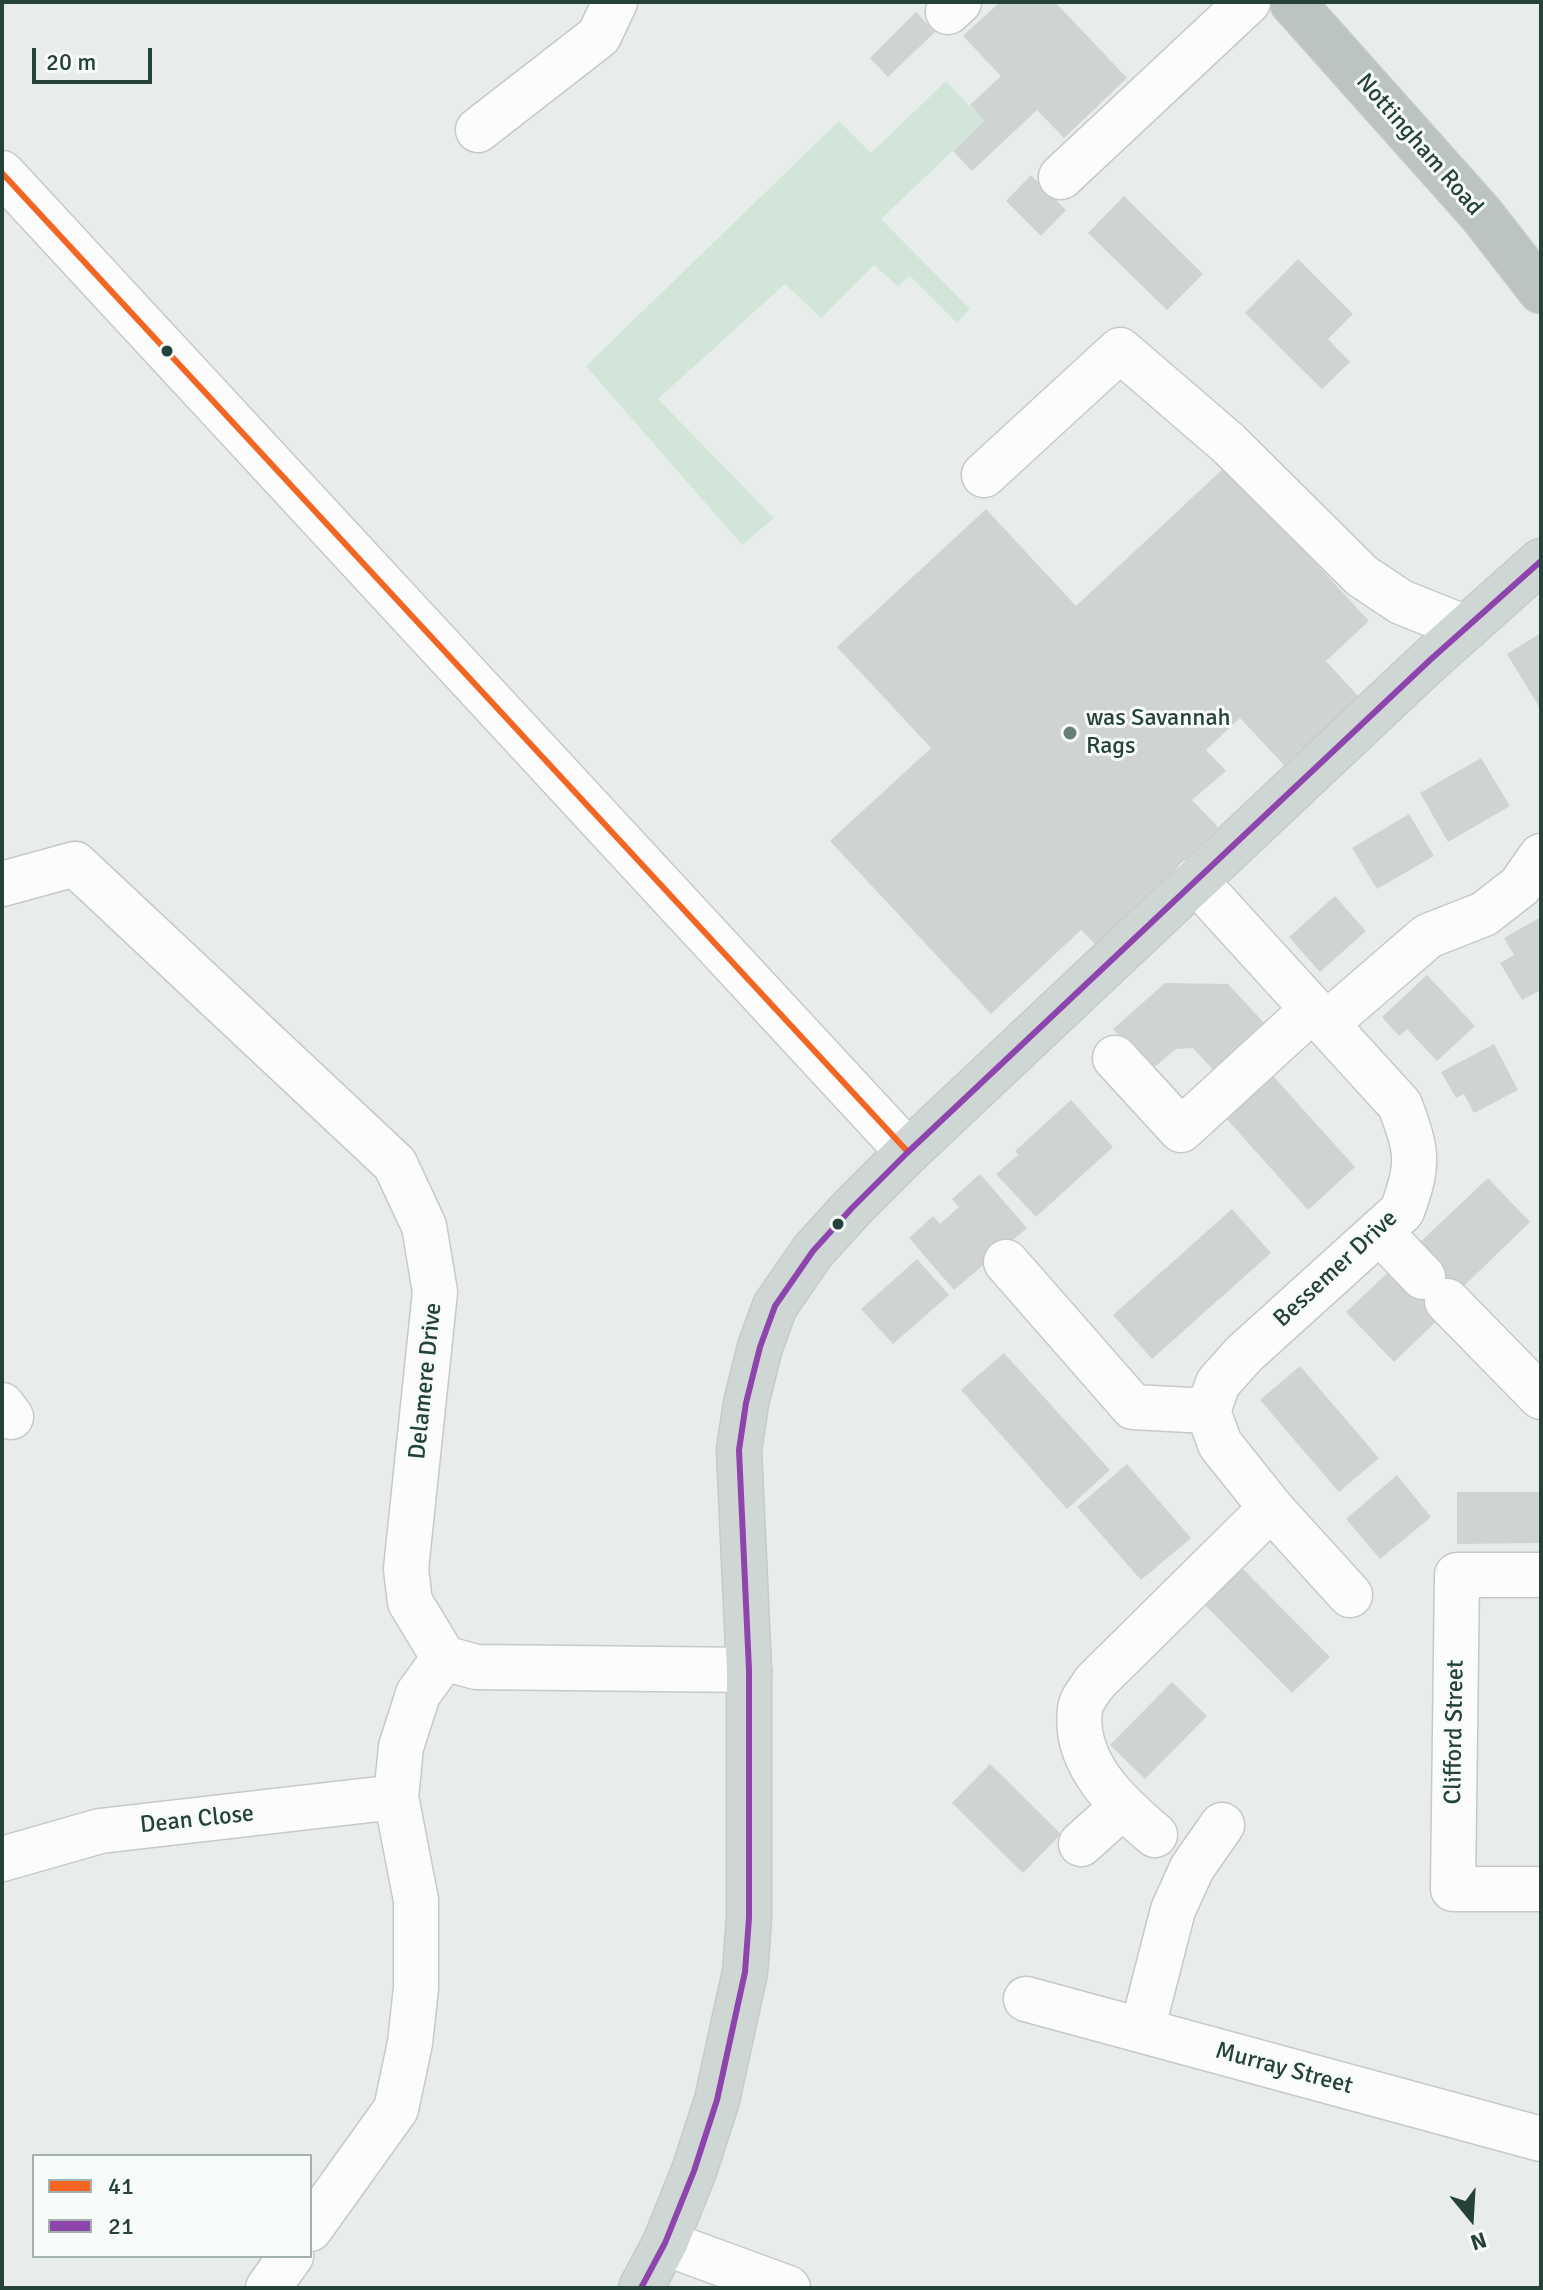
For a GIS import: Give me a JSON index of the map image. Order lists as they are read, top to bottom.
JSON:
{
  "streets": {
    "highway": ["Nottingham Road"],
    "street": [
      "Bessemer Drive",
      "Delamere Drive",
      "Clifford Street",
      "Dean Close",
      "Murray Street"
    ]
  },
  "places": ["was Savannah Rags"],
  "lines": ["transit line 41", "transit line 21"],
  "legend": ["41", "21"],
  "scale_bar": "20 m",
  "north": "bottom"
}
